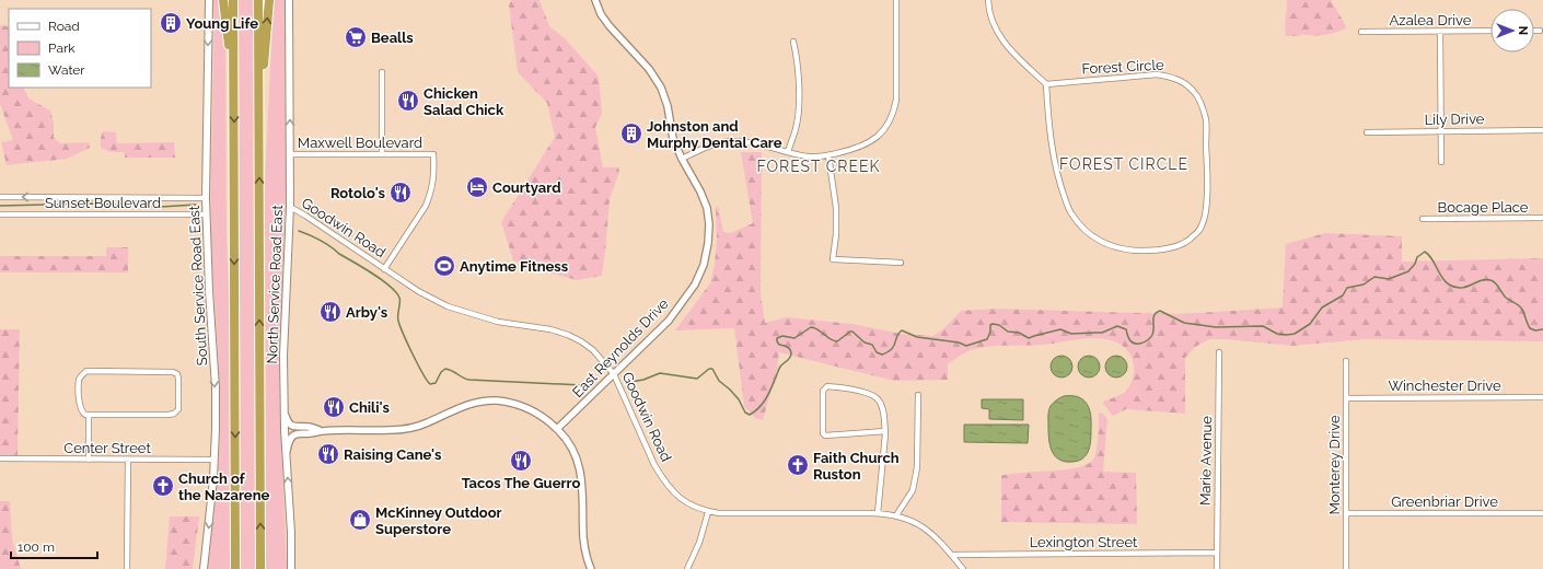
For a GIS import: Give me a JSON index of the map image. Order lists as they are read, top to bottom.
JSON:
{
  "streets": {
    "main road": ["North Service Road East", "South Service Road East"],
    "street": [
      "Azalea Drive",
      "Forest Circle",
      "Lily Drive",
      "Maxwell Boulevard",
      "Sunset Boulevard",
      "Bocage Place",
      "Goodwin Road",
      "East Reynolds Drive",
      "Winchester Drive",
      "Center Street",
      "Marie Avenue",
      "Monterey Drive",
      "Greenbriar Drive",
      "Lexington Street"
    ]
  },
  "crossings": [
    ["Maxwell Boulevard", "Goodwin Road"],
    ["Maxwell Boulevard", "North Service Road East"],
    ["Sunset Boulevard", "South Service Road East"],
    ["Goodwin Road", "North Service Road East"],
    ["Goodwin Road", "East Reynolds Drive"],
    ["Goodwin Road", "Lexington Street"],
    ["South Service Road East", "Center Street"],
    ["Winchester Drive", "Monterey Drive"],
    ["Marie Avenue", "Lexington Street"],
    ["Monterey Drive", "Greenbriar Drive"]
  ],
  "one_way": ["North Service Road East", "South Service Road East"],
  "districts": ["FOREST CIRCLE", "FOREST CREEK"],
  "places": {
    "building": ["Young Life", "Johnston and Murphy Dental Care"],
    "supermarket": ["Bealls"],
    "restaurant": [
      "Chicken Salad Chick",
      "Rotolo's",
      "Arby's",
      "Chili's",
      "Raising Cane's",
      "Tacos The Guerro"
    ],
    "hotel": ["Courtyard"],
    "sports": ["Anytime Fitness"],
    "church": ["Faith Church Ruston", "Church of the Nazarene"],
    "shop": ["McKinney Outdoor Superstore"]
  },
  "legend": ["Road", "Park", "Water"],
  "scale_bar": "100 m",
  "north": "right"
}
